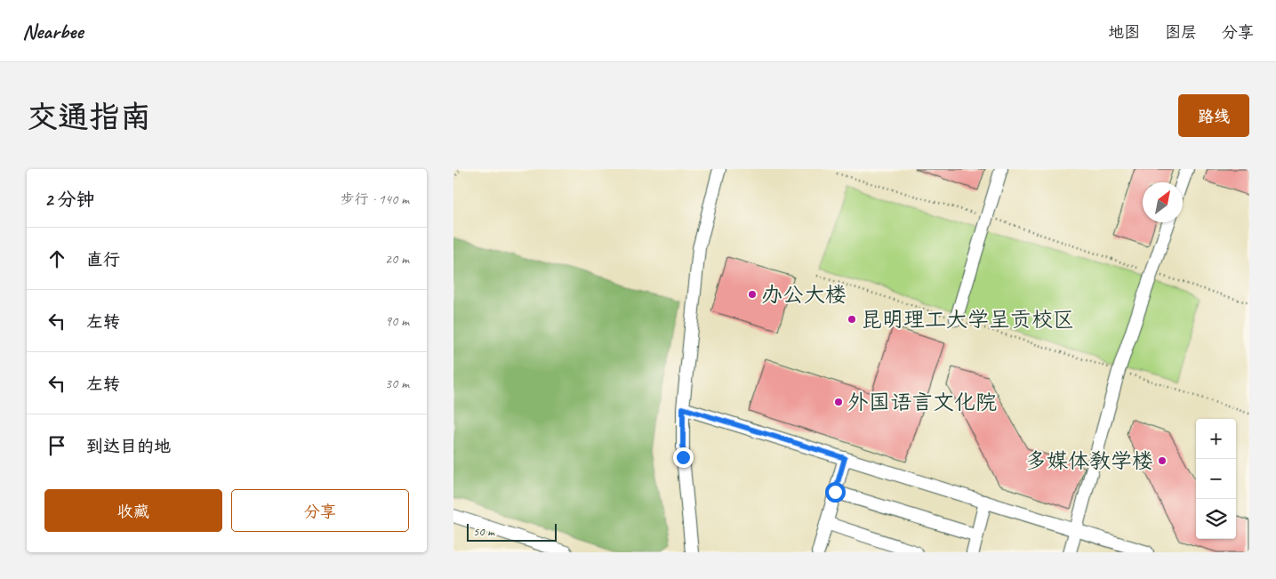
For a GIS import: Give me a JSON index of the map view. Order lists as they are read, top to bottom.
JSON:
{
  "places": [
    "办公大楼",
    "昆明理工大学呈贡校区",
    "外国语言文化院",
    "多媒体教学楼"
  ],
  "scale_bar": "50 m",
  "north": "top right",
  "page": {
    "header": "Nearbee",
    "nav": ["地图", "图层", "分享"],
    "buttons": [
      "路线",
      ["收藏", "分享"]
    ],
    "title": "交通指南",
    "heading": ["2 分钟", "步行 · 140 m"],
    "list": [
      ["直行", "20 m"],
      ["左转", "90 m"],
      ["左转", "30 m"],
      "到达目的地"
    ],
    "map_buttons": ["+", "−"],
    "scale": "50 m"
  }
}
